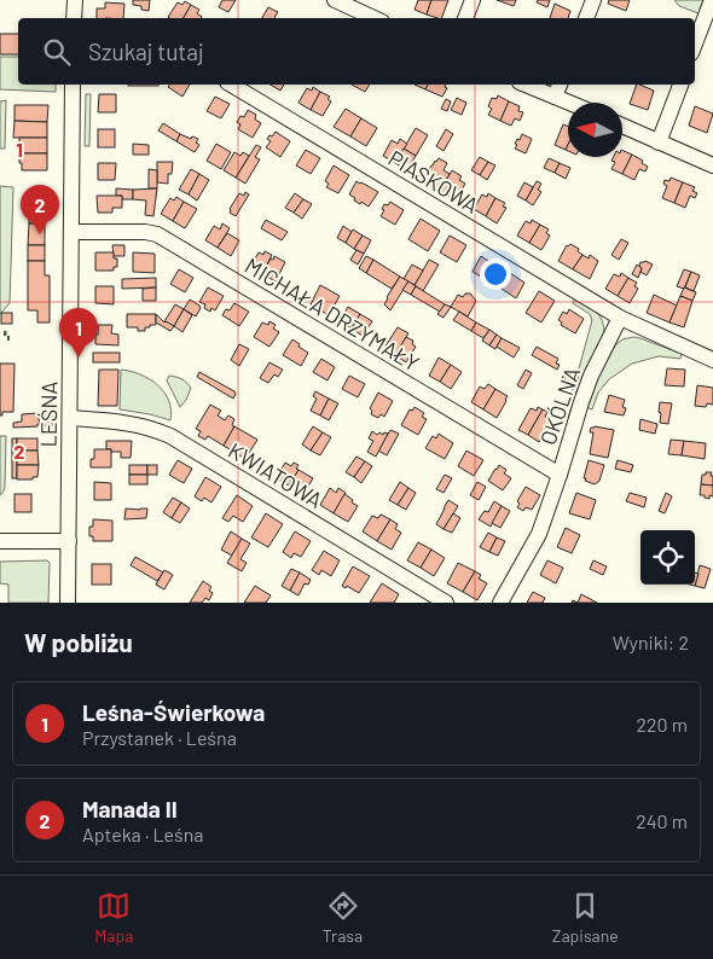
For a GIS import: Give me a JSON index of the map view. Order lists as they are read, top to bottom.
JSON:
{
  "streets": {
    "street": [
      "PIASKOWA",
      "MICHAŁA DRZYMAŁY",
      "OKÓLNA",
      "LEŚNA",
      "KWIATOWA"
    ]
  },
  "crossings": [
    ["PIASKOWA", "OKÓLNA"],
    ["MICHAŁA DRZYMAŁY", "OKÓLNA"],
    ["MICHAŁA DRZYMAŁY", "LEŚNA"],
    ["LEŚNA", "KWIATOWA"]
  ],
  "north": "left",
  "page": {
    "search": "Szukaj tutaj",
    "pins": ["2", "1"],
    "heading": ["W pobliżu", "Wyniki: 2"],
    "list": [
      {
        "mark": "1",
        "name": "Leśna-Świerkowa",
        "note": "Przystanek · Leśna",
        "value": "220 m"
      },
      {
        "mark": "2",
        "name": "Manada II",
        "note": "Apteka · Leśna",
        "value": "240 m"
      }
    ],
    "nav": ["Mapa", "Trasa", "Zapisane"]
  },
  "grid": {
    "rows": ["1", "2"]
  }
}
